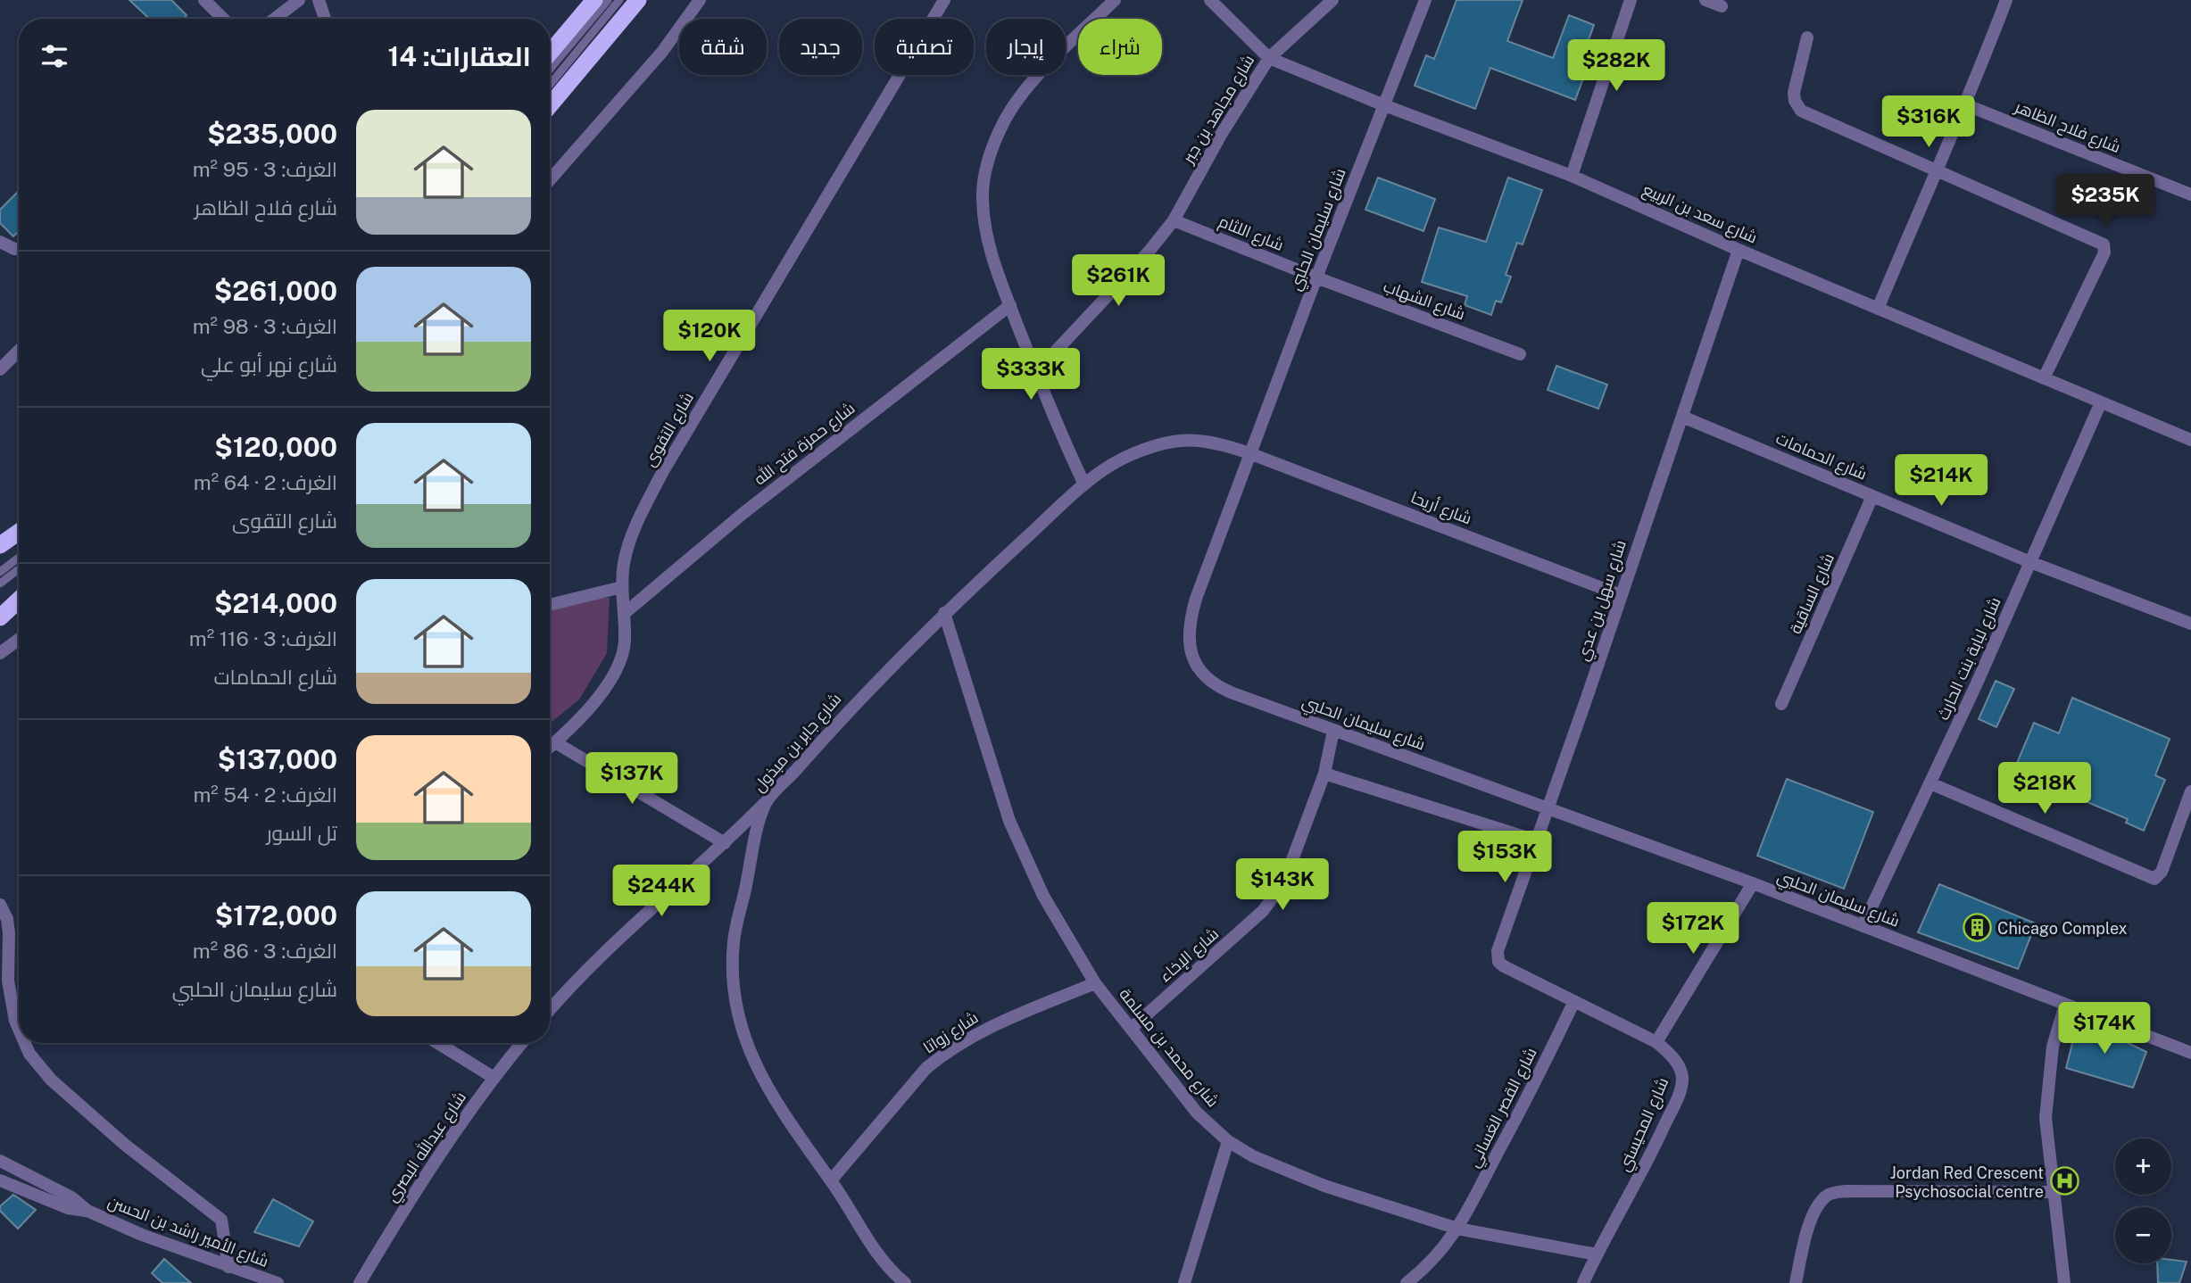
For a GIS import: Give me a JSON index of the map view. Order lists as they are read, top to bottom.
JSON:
{
  "streets": {
    "street": [
      "شارع مجاهد بن جبر",
      "شارع فلاح الظاهر",
      "شارع سعد بن الربيع",
      "شارع سليمان الحلبي",
      "شارع اللثام",
      "شارع الشهاب",
      "شارع التقوى",
      "شارع حمزة فتح الله",
      "شارع الحمامات",
      "شارع أريحا",
      "شارع الساقية",
      "شارع سهل بن عدي",
      "شارع لبابة بنت الحارث",
      "شارع جابر بن مبذول",
      "شارع الإخاء",
      "شارع زواتا",
      "شارع محمد بن مسلمة",
      "شارع القصر الغساني",
      "شارع المحيسني",
      "شارع عبدالله البصري",
      "شارع الأمير راشد بن الحسن"
    ]
  },
  "crossings": [
    ["شارع مجاهد بن جبر", "شارع سعد بن الربيع"],
    ["شارع مجاهد بن جبر", "شارع اللثام"],
    ["شارع سعد بن الربيع", "شارع سليمان الحلبي"],
    ["شارع سعد بن الربيع", "شارع سهل بن عدي"],
    ["شارع سعد بن الربيع", "شارع لبابة بنت الحارث"],
    ["شارع سليمان الحلبي", "شارع اللثام"],
    ["شارع سليمان الحلبي", "شارع الشهاب"],
    ["شارع سليمان الحلبي", "شارع أريحا"],
    ["شارع سليمان الحلبي", "شارع سهل بن عدي"],
    ["شارع سليمان الحلبي", "شارع لبابة بنت الحارث"],
    ["شارع سليمان الحلبي", "شارع جابر بن مبذول"],
    ["شارع سليمان الحلبي", "شارع الإخاء"],
    ["شارع اللثام", "شارع الشهاب"],
    ["شارع التقوى", "شارع حمزة فتح الله"],
    ["شارع الحمامات", "شارع الساقية"],
    ["شارع الحمامات", "شارع سهل بن عدي"],
    ["شارع الحمامات", "شارع لبابة بنت الحارث"],
    ["شارع أريحا", "شارع سهل بن عدي"],
    ["شارع أريحا", "شارع جابر بن مبذول"],
    ["شارع سهل بن عدي", "شارع المحيسني"],
    ["شارع جابر بن مبذول", "شارع زواتا"],
    ["شارع جابر بن مبذول", "شارع محمد بن مسلمة"],
    ["شارع الإخاء", "شارع محمد بن مسلمة"],
    ["شارع زواتا", "شارع محمد بن مسلمة"],
    ["شارع محمد بن مسلمة", "شارع القصر الغساني"],
    ["شارع محمد بن مسلمة", "شارع المحيسني"],
    ["شارع القصر الغساني", "شارع المحيسني"]
  ],
  "places": {
    "building": ["Chicago Complex"],
    "hospital": ["Jordan Red Crescent Psychosocial centre"]
  },
  "page": {
    "chip": [
      "شراء",
      "إيجار",
      "تصفية",
      "جديد",
      "شقة"
    ],
    "heading": "العقارات: 14",
    "price": [
      "$282K",
      "$316K",
      "$235K",
      "$261K",
      "$120K",
      "$333K",
      "$214K",
      "$137K",
      "$218K",
      "$153K",
      "$143K",
      "$244K",
      "$172K",
      "$174K"
    ],
    "list": [
      {
        "name": "$235,000",
        "note": "الغرف: 3 · 95 m² · شارع فلاح الظاهر"
      },
      {
        "name": "$261,000",
        "note": "الغرف: 3 · 98 m² · شارع نهر أبو علي"
      },
      {
        "name": "$120,000",
        "note": "الغرف: 2 · 64 m² · شارع التقوى"
      },
      {
        "name": "$214,000",
        "note": "الغرف: 3 · 116 m² · شارع الحمامات"
      },
      {
        "name": "$137,000",
        "note": "الغرف: 2 · 54 m² · تل السور"
      },
      {
        "name": "$172,000",
        "note": "الغرف: 3 · 86 m² · شارع سليمان الحلبي"
      }
    ],
    "map_buttons": ["+", "−"]
  }
}
